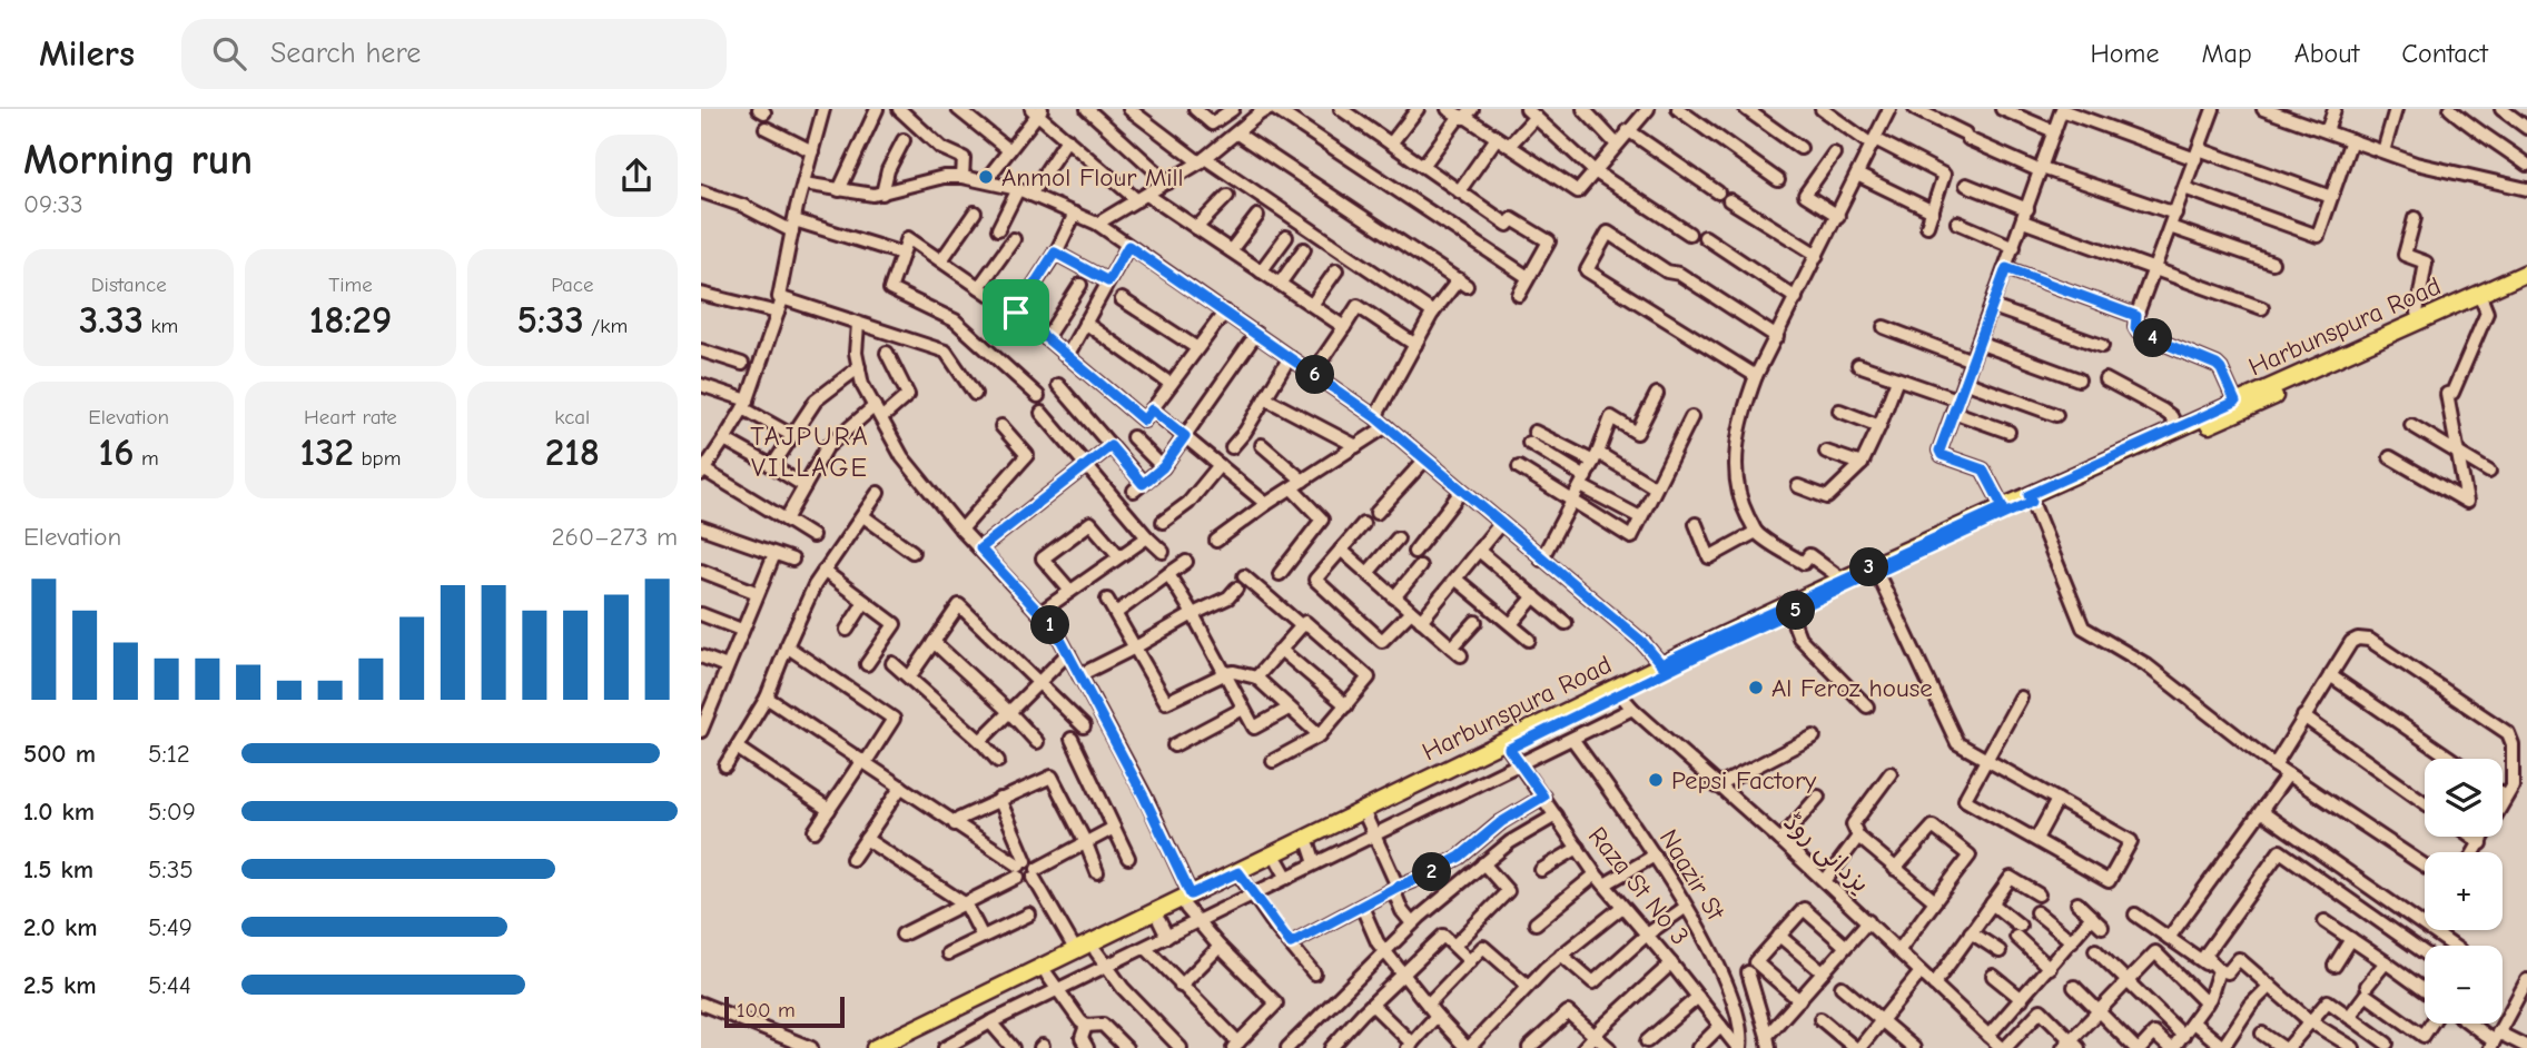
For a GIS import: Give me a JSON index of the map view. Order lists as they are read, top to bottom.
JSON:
{
  "streets": {
    "main road": ["Harbunspura Road"],
    "street": ["یزدانی روڈ", "Naazir St", "Raza St No 3"]
  },
  "crossings": [
    ["Harbunspura Road", "یزدانی روڈ"],
    ["Harbunspura Road", "Raza St No 3"],
    ["Naazir St", "Raza St No 3"]
  ],
  "districts": ["TAJPURA VILLAGE"],
  "places": ["Anmol Flour Mill", "Al Feroz house", "Pepsi Factory"],
  "scale_bar": "100 m",
  "page": {
    "header": "Milers",
    "search": "Search here",
    "nav": [
      "Home",
      "Map",
      "About",
      "Contact"
    ],
    "heading": ["Morning run", "09:33"],
    "stats": [
      ["Distance", "3.33 km"],
      ["Time", "18:29"],
      ["Pace", "5:33 /km"],
      ["Elevation", "16 m"],
      ["Heart rate", "132 bpm"],
      ["kcal", "218"]
    ],
    "pins": [
      "4",
      "6",
      "3",
      "5",
      "1",
      "2"
    ],
    "chart": ["Elevation", "260–273 m"],
    "list": [
      {
        "name": "500 m",
        "note": "5:12"
      },
      {
        "name": "1.0 km",
        "note": "5:09"
      },
      {
        "name": "1.5 km",
        "note": "5:35"
      },
      {
        "name": "2.0 km",
        "note": "5:49"
      },
      {
        "name": "2.5 km",
        "note": "5:44"
      }
    ],
    "map_buttons": ["+", "−"],
    "scale": "100 m"
  }
}
